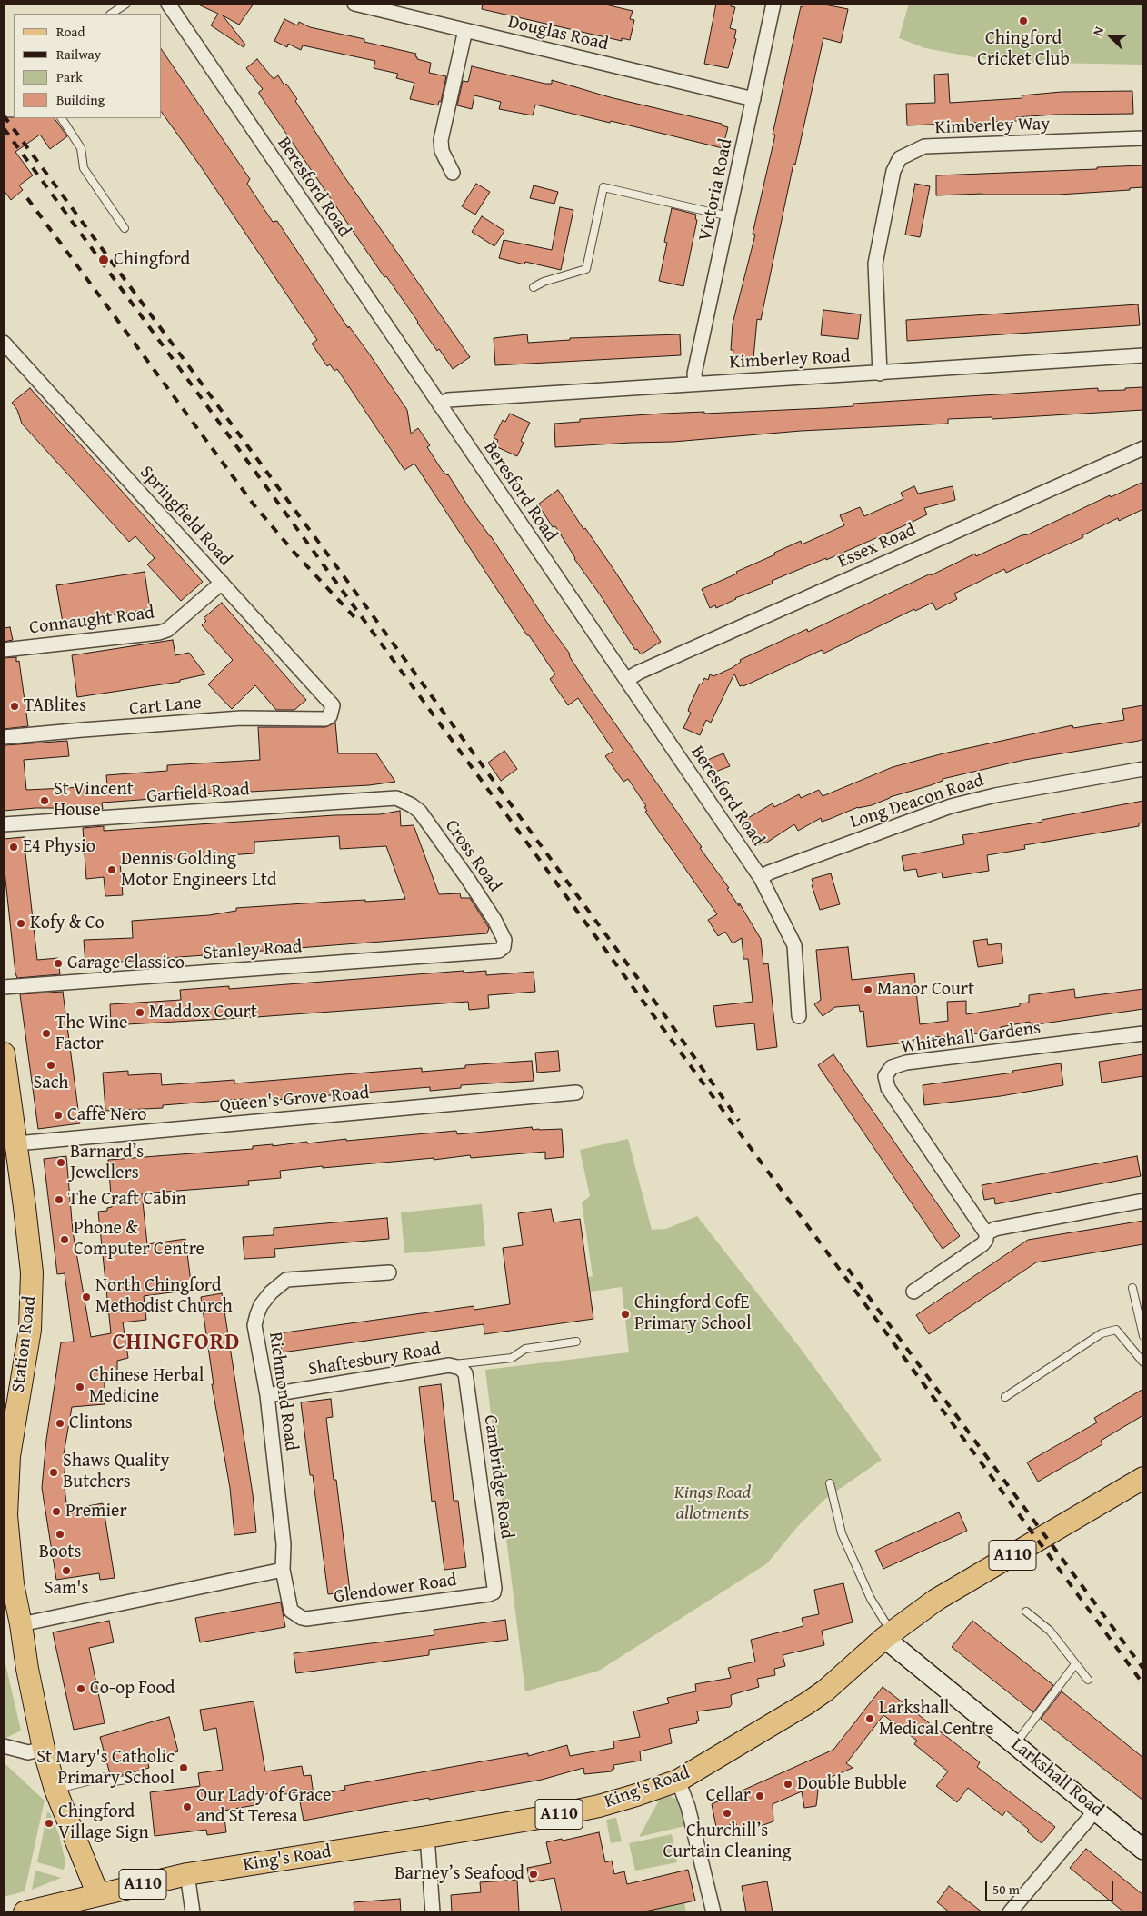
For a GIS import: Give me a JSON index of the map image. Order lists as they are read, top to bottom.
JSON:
{
  "streets": {
    "main road": [
      "Station Road",
      "A110",
      "Larkshall Road",
      "King's Road"
    ],
    "street": [
      "Douglas Road",
      "Kimberley Way",
      "Beresford Road",
      "Victoria Road",
      "Kimberley Road",
      "Springfield Road",
      "Essex Road",
      "Connaught Road",
      "Cart Lane",
      "Garfield Road",
      "Long Deacon Road",
      "Cross Road",
      "Stanley Road",
      "Whitehall Gardens",
      "Queen's Grove Road",
      "Shaftesbury Road",
      "Richmond Road",
      "Cambridge Road",
      "Glendower Road"
    ]
  },
  "crossings": [
    ["Douglas Road", "Victoria Road"],
    ["Kimberley Way", "Kimberley Road"],
    ["Beresford Road", "Kimberley Road"],
    ["Beresford Road", "Essex Road"],
    ["Beresford Road", "Long Deacon Road"],
    ["Victoria Road", "Kimberley Road"],
    ["Springfield Road", "Connaught Road"],
    ["Springfield Road", "Cart Lane"],
    ["Garfield Road", "Cross Road"],
    ["Cross Road", "Stanley Road"],
    ["Queen's Grove Road", "Station Road"],
    ["Station Road", "A110"],
    ["Station Road", "King's Road"],
    ["Shaftesbury Road", "Richmond Road"],
    ["Shaftesbury Road", "Cambridge Road"],
    ["Richmond Road", "Glendower Road"],
    ["Cambridge Road", "Glendower Road"],
    ["A110", "King's Road"],
    ["Larkshall Road", "King's Road"]
  ],
  "districts": ["CHINGFORD"],
  "parks": ["Kings Road allotments"],
  "places": [
    "Chingford Cricket Club",
    "Chingford",
    "TABlites",
    "St Vincent House",
    "E4 Physio",
    "Dennis Golding Motor Engineers Ltd",
    "Kofy & Co",
    "Garage Classico",
    "Manor Court",
    "Maddox Court",
    "The Wine Factor",
    "Sach",
    "Caffè Nero",
    "Barnard’s Jewellers",
    "The Craft Cabin",
    "Phone & Computer Centre",
    "North Chingford Methodist Church",
    "Chingford CofE Primary School",
    "Chinese Herbal Medicine",
    "Clintons",
    "Shaws Quality Butchers",
    "Premier",
    "Boots",
    "Sam's",
    "Co-op Food",
    "Larkshall Medical Centre",
    "St Mary's Catholic Primary School",
    "Double Bubble",
    "Cellar",
    "Our Lady of Grace and St Teresa",
    "Churchill’s Curtain Cleaning",
    "Chingford Village Sign",
    "Barney’s Seafood"
  ],
  "legend": [
    "Road",
    "Railway",
    "Park",
    "Building"
  ],
  "scale_bar": "50 m",
  "north": "left"
}
